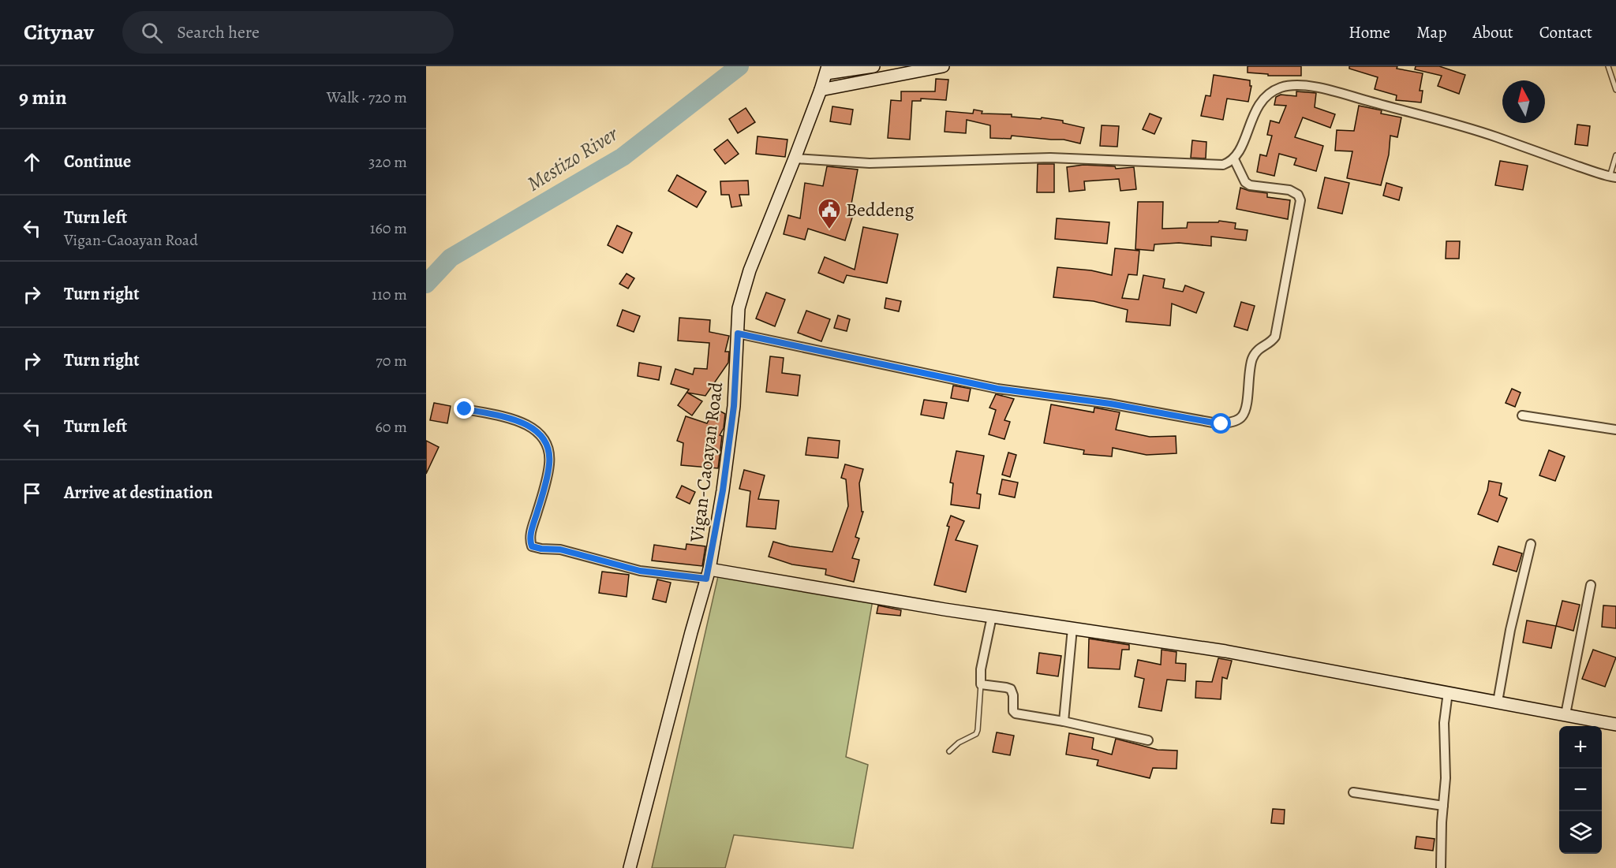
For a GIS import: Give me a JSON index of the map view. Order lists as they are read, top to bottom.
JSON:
{
  "streets": {
    "main road": ["Vigan-Caoayan Road"]
  },
  "water": ["Mestizo River"],
  "places": {
    "public building": ["Beddeng"]
  },
  "north": "top",
  "page": {
    "header": "Citynav",
    "search": "Search here",
    "nav": [
      "Home",
      "Map",
      "About",
      "Contact"
    ],
    "heading": ["9 min", "Walk · 720 m"],
    "list": [
      ["Continue", "320 m"],
      ["Turn left", "Vigan-Caoayan Road", "160 m"],
      ["Turn right", "110 m"],
      ["Turn right", "70 m"],
      ["Turn left", "60 m"],
      "Arrive at destination"
    ],
    "map_buttons": ["+", "−"]
  }
}
